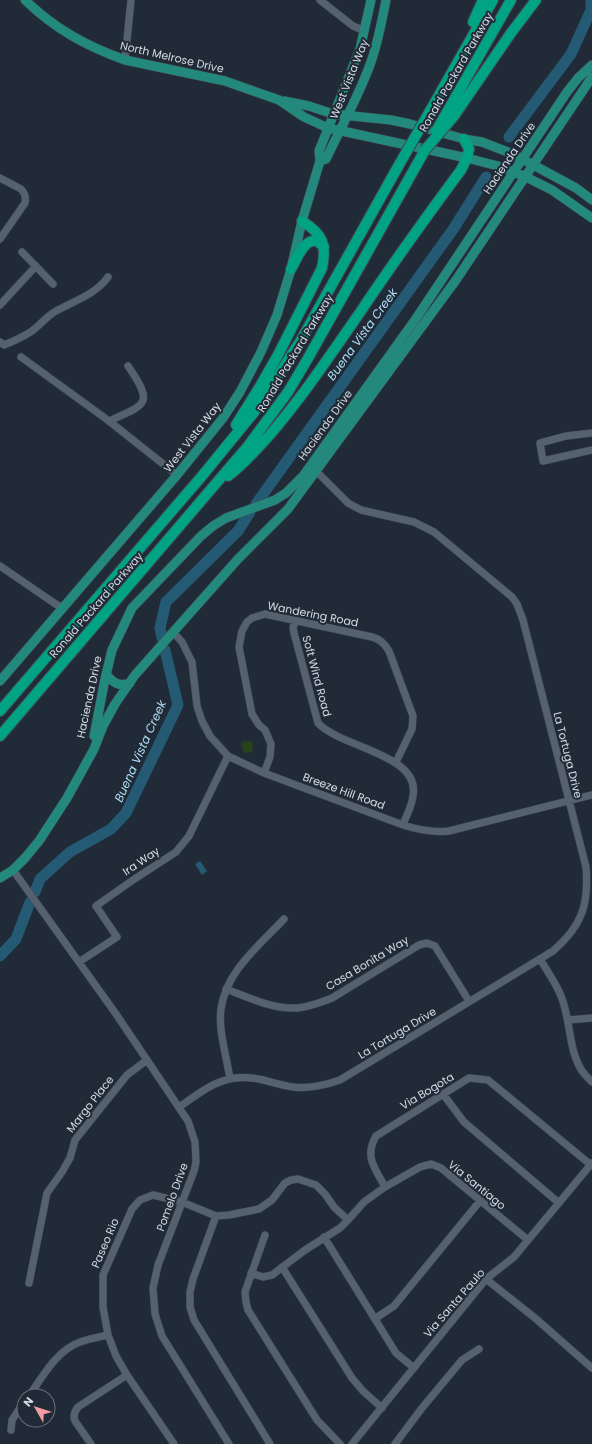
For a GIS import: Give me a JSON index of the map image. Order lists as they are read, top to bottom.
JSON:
{
  "streets": {
    "highway": ["Ronald Packard Parkway"],
    "main road": ["North Melrose Drive", "West Vista Way", "Hacienda Drive"],
    "street": [
      "Wandering Road",
      "Soft Wind Road",
      "La Tortuga Drive",
      "Breeze Hill Road",
      "Ira Way",
      "Casa Bonita Way",
      "Via Bogota",
      "Margo Place",
      "Via Santiago",
      "Pomelo Drive",
      "Paseo Rio",
      "Via Santa Paulo"
    ]
  },
  "crossings": [
    ["North Melrose Drive", "West Vista Way"],
    ["North Melrose Drive", "Hacienda Drive"],
    ["Hacienda Drive", "La Tortuga Drive"],
    ["Hacienda Drive", "Breeze Hill Road"],
    ["Hacienda Drive", "Pomelo Drive"],
    ["Wandering Road", "Soft Wind Road"],
    ["Wandering Road", "Breeze Hill Road"],
    ["Soft Wind Road", "Breeze Hill Road"],
    ["La Tortuga Drive", "Breeze Hill Road"],
    ["La Tortuga Drive", "Casa Bonita Way"],
    ["La Tortuga Drive", "Pomelo Drive"],
    ["Breeze Hill Road", "Ira Way"],
    ["Ira Way", "Pomelo Drive"],
    ["Via Bogota", "Via Santiago"],
    ["Via Bogota", "Via Santa Paulo"],
    ["Margo Place", "Pomelo Drive"],
    ["Via Santiago", "Via Santa Paulo"],
    ["Pomelo Drive", "Paseo Rio"]
  ],
  "water": ["Buena Vista Creek"],
  "north": "top left"
}
